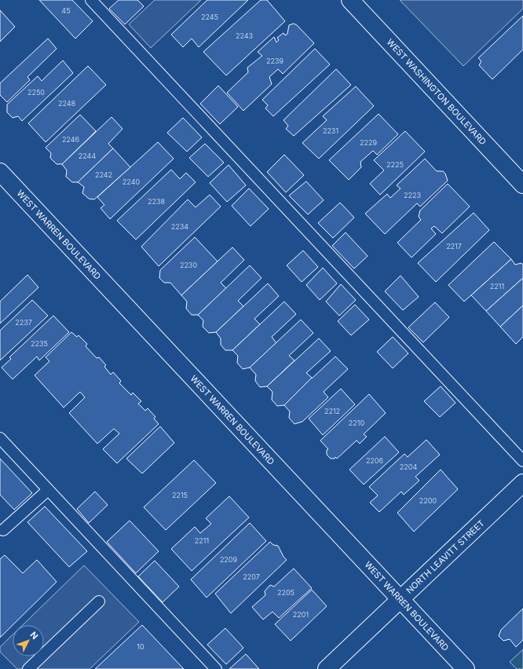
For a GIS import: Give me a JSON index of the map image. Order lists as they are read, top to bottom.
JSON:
{
  "streets": {
    "street": ["WEST WASHINGTON BOULEVARD", "WEST WARREN BOULEVARD", "NORTH LEAVITT STREET"]
  },
  "crossings": [
    ["WEST WARREN BOULEVARD", "NORTH LEAVITT STREET"]
  ],
  "house_numbers": [
    "45",
    "2245",
    "2243",
    "2239",
    "2250",
    "2248",
    "2231",
    "2246",
    "2229",
    "2244",
    "2225",
    "2242",
    "2240",
    "2223",
    "2238",
    "2234",
    "2217",
    "2230",
    "2211",
    "2237",
    "2235",
    "2212",
    "2210",
    "2206",
    "2204",
    "2215",
    "2200",
    "2211",
    "2209",
    "2207",
    "2205",
    "2201",
    "10"
  ],
  "north": "top right"
}
